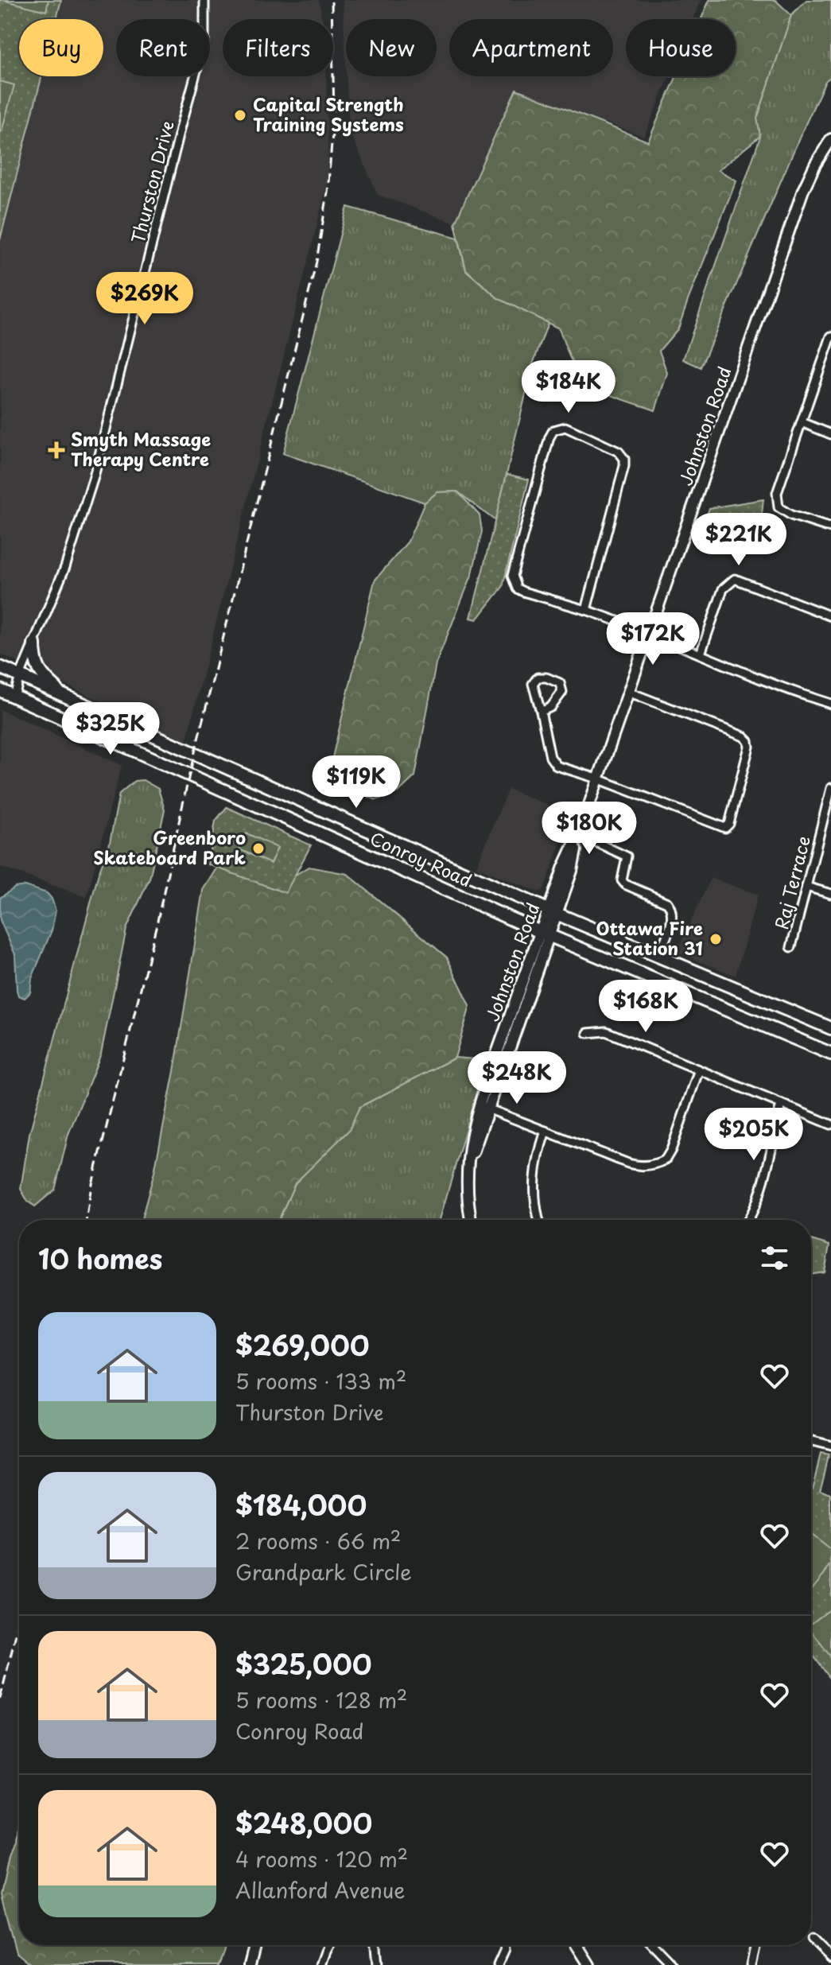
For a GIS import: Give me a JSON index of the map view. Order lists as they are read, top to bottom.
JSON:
{
  "streets": {
    "main road": ["Conroy Road"],
    "street": ["Thurston Drive", "Johnston Road", "Raj Terrace"]
  },
  "crossings": [
    ["Thurston Drive", "Conroy Road"],
    ["Johnston Road", "Conroy Road"]
  ],
  "places": {
    "other": ["Capital Strength Training Systems", "Greenboro Skateboard Park", "Ottawa Fire Station 31"],
    "health": ["Smyth Massage Therapy Centre"]
  },
  "page": {
    "chip": [
      "Buy",
      "Rent",
      "Filters",
      "New",
      "Apartment",
      "House"
    ],
    "price": [
      "$269K",
      "$184K",
      "$221K",
      "$172K",
      "$325K",
      "$119K",
      "$180K",
      "$168K",
      "$248K",
      "$205K"
    ],
    "heading": "10 homes",
    "list": [
      {
        "name": "$269,000",
        "note": "5 rooms · 133 m² · Thurston Drive"
      },
      {
        "name": "$184,000",
        "note": "2 rooms · 66 m² · Grandpark Circle"
      },
      {
        "name": "$325,000",
        "note": "5 rooms · 128 m² · Conroy Road"
      },
      {
        "name": "$248,000",
        "note": "4 rooms · 120 m² · Allanford Avenue"
      }
    ]
  }
}
